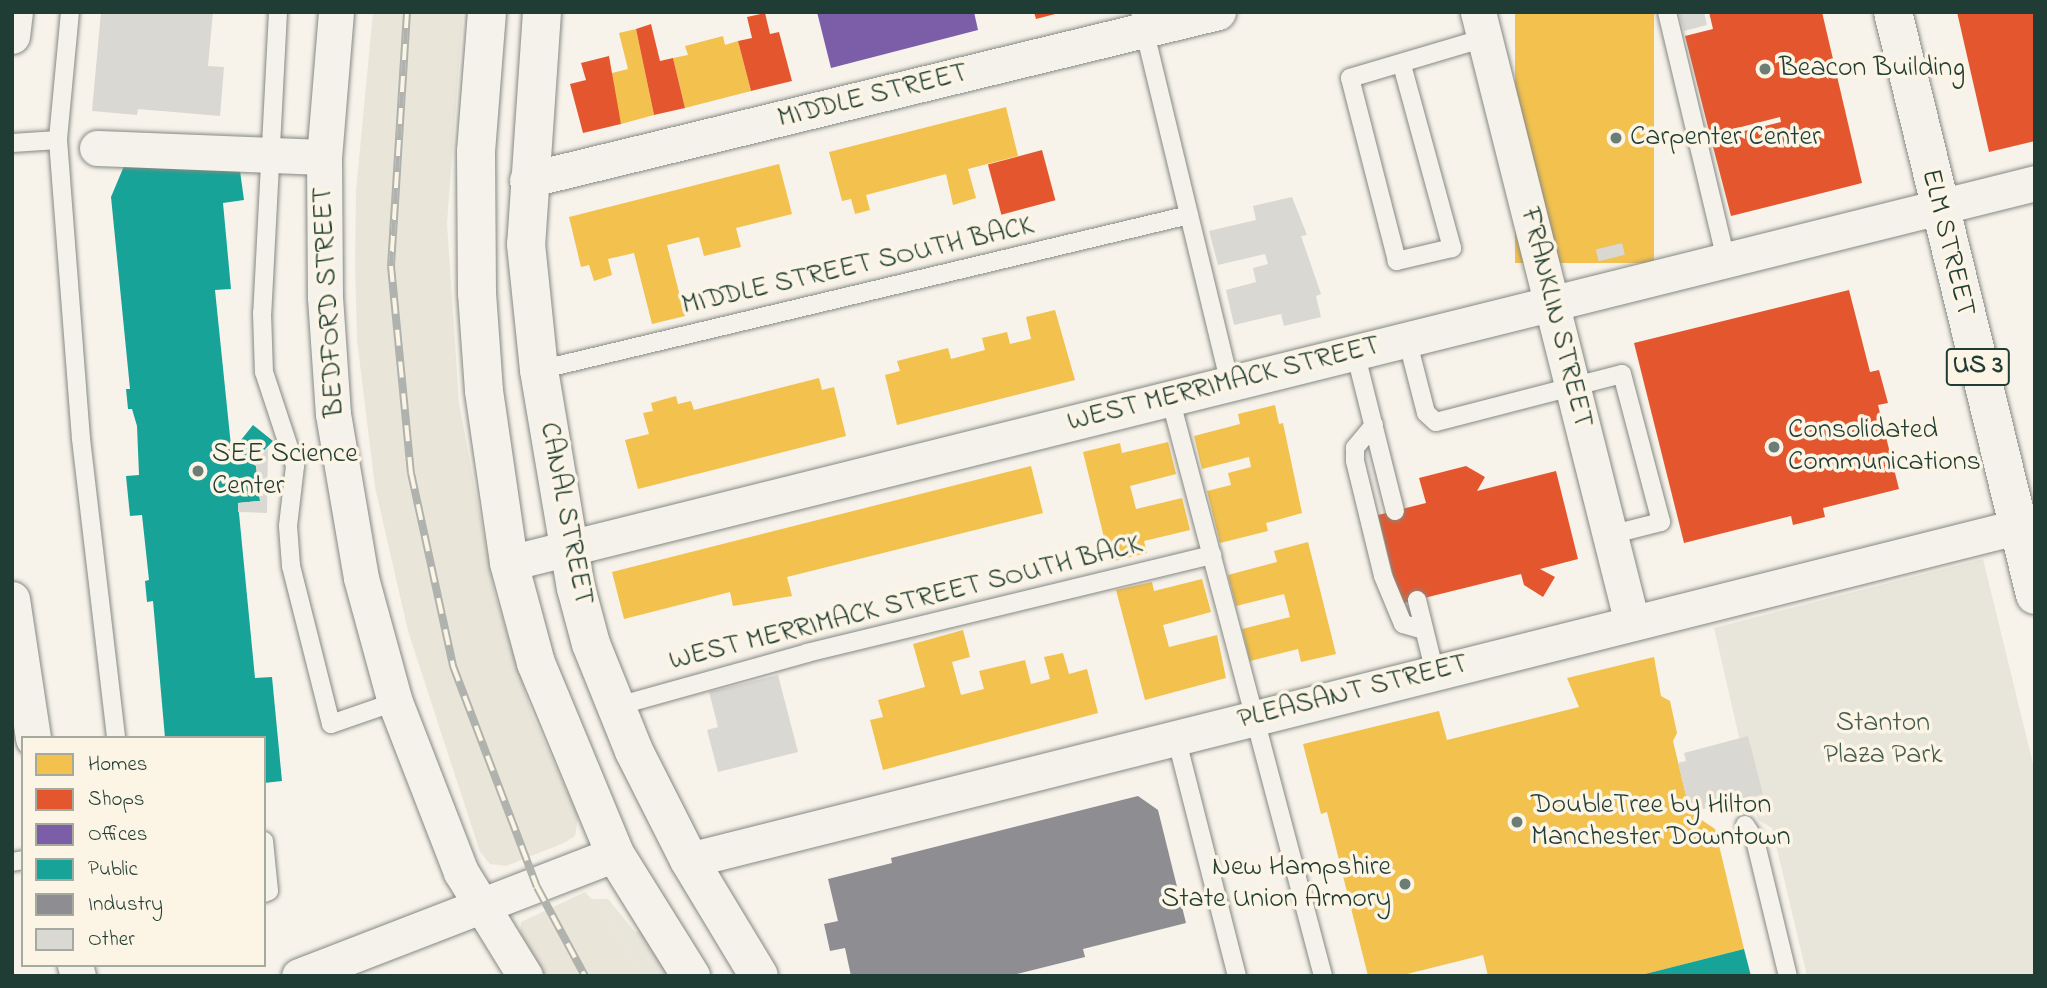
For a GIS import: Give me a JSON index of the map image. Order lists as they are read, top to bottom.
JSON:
{
  "streets": {
    "street": [
      "MIDDLE STREET",
      "ELM STREET",
      "BEDFORD STREET",
      "FRANKLIN STREET",
      "US 3",
      "WEST MERRIMACK STREET",
      "CANAL STREET",
      "PLEASANT STREET"
    ],
    "lane": ["MIDDLE STREET SOUTH BACK", "WEST MERRIMACK STREET SOUTH BACK"]
  },
  "crossings": [
    ["MIDDLE STREET", "CANAL STREET"],
    ["ELM STREET", "WEST MERRIMACK STREET"],
    ["ELM STREET", "PLEASANT STREET"],
    ["MIDDLE STREET SOUTH BACK", "CANAL STREET"],
    ["FRANKLIN STREET", "WEST MERRIMACK STREET"],
    ["FRANKLIN STREET", "PLEASANT STREET"],
    ["WEST MERRIMACK STREET", "CANAL STREET"],
    ["CANAL STREET", "WEST MERRIMACK STREET SOUTH BACK"],
    ["CANAL STREET", "PLEASANT STREET"]
  ],
  "parks": ["Stanton Plaza Park"],
  "places": [
    "Beacon Building",
    "Carpenter Center",
    "Consolidated Communications",
    "SEE Science Center",
    "DoubleTree by Hilton Manchester Downtown",
    "New Hampshire State Union Armory"
  ],
  "legend": [
    "Homes",
    "Shops",
    "Offices",
    "Public",
    "Industry",
    "Other"
  ]
}
